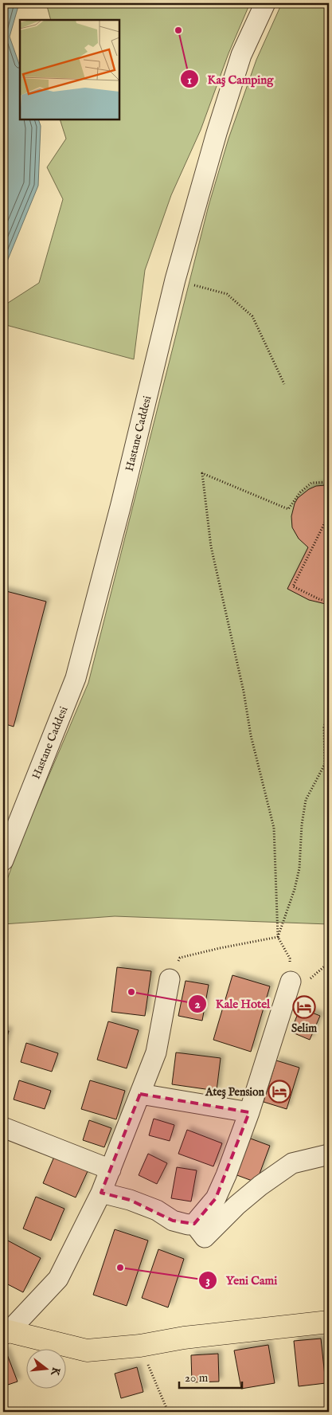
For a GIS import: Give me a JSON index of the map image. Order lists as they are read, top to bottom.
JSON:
{
  "streets": {
    "street": ["Hastane Caddesi"]
  },
  "places": {
    "other": ["Kaş Camping", "Kale Hotel", "Yeni Cami"],
    "hotel": ["Selim", "Ateş Pension"]
  },
  "scale_bar": "20 m",
  "north": "right"
}
